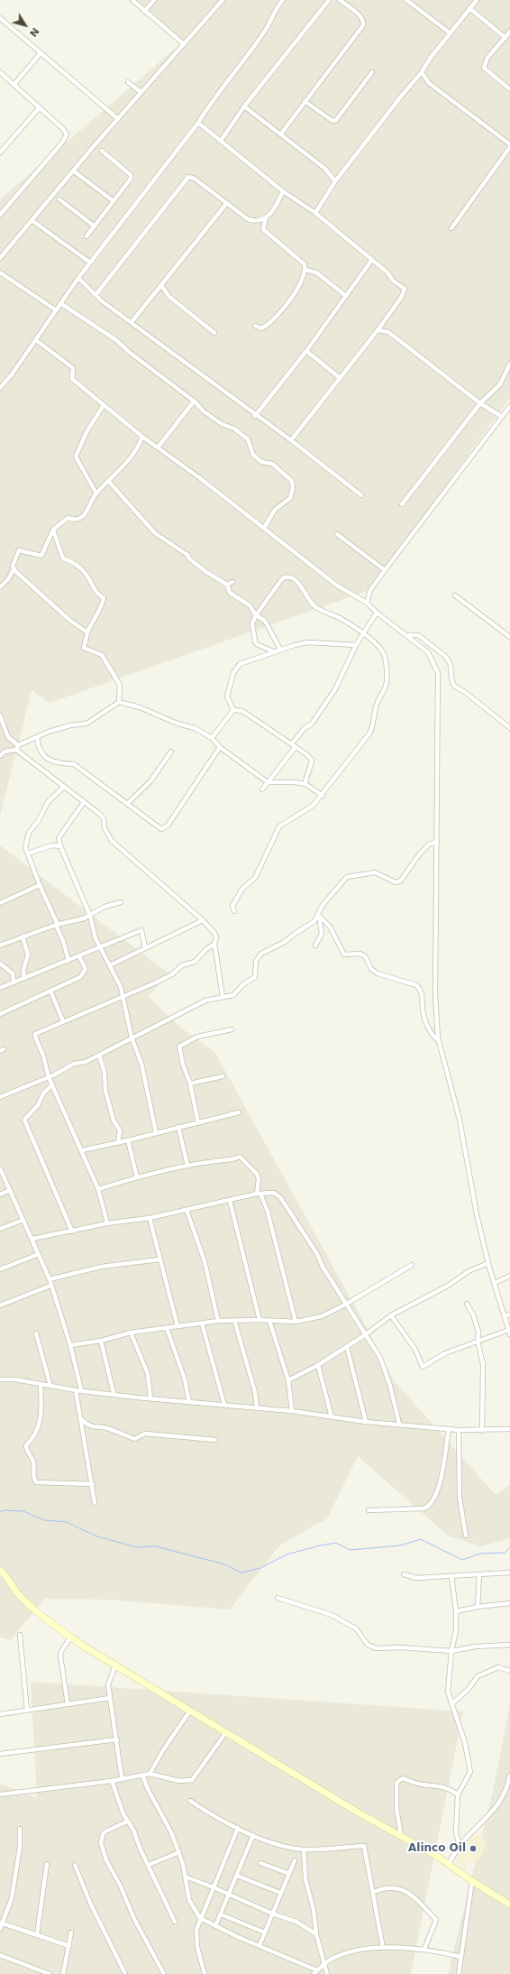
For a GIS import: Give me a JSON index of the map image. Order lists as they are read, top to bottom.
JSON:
{
  "places": ["Alinco Oil"],
  "north": "bottom right"
}
